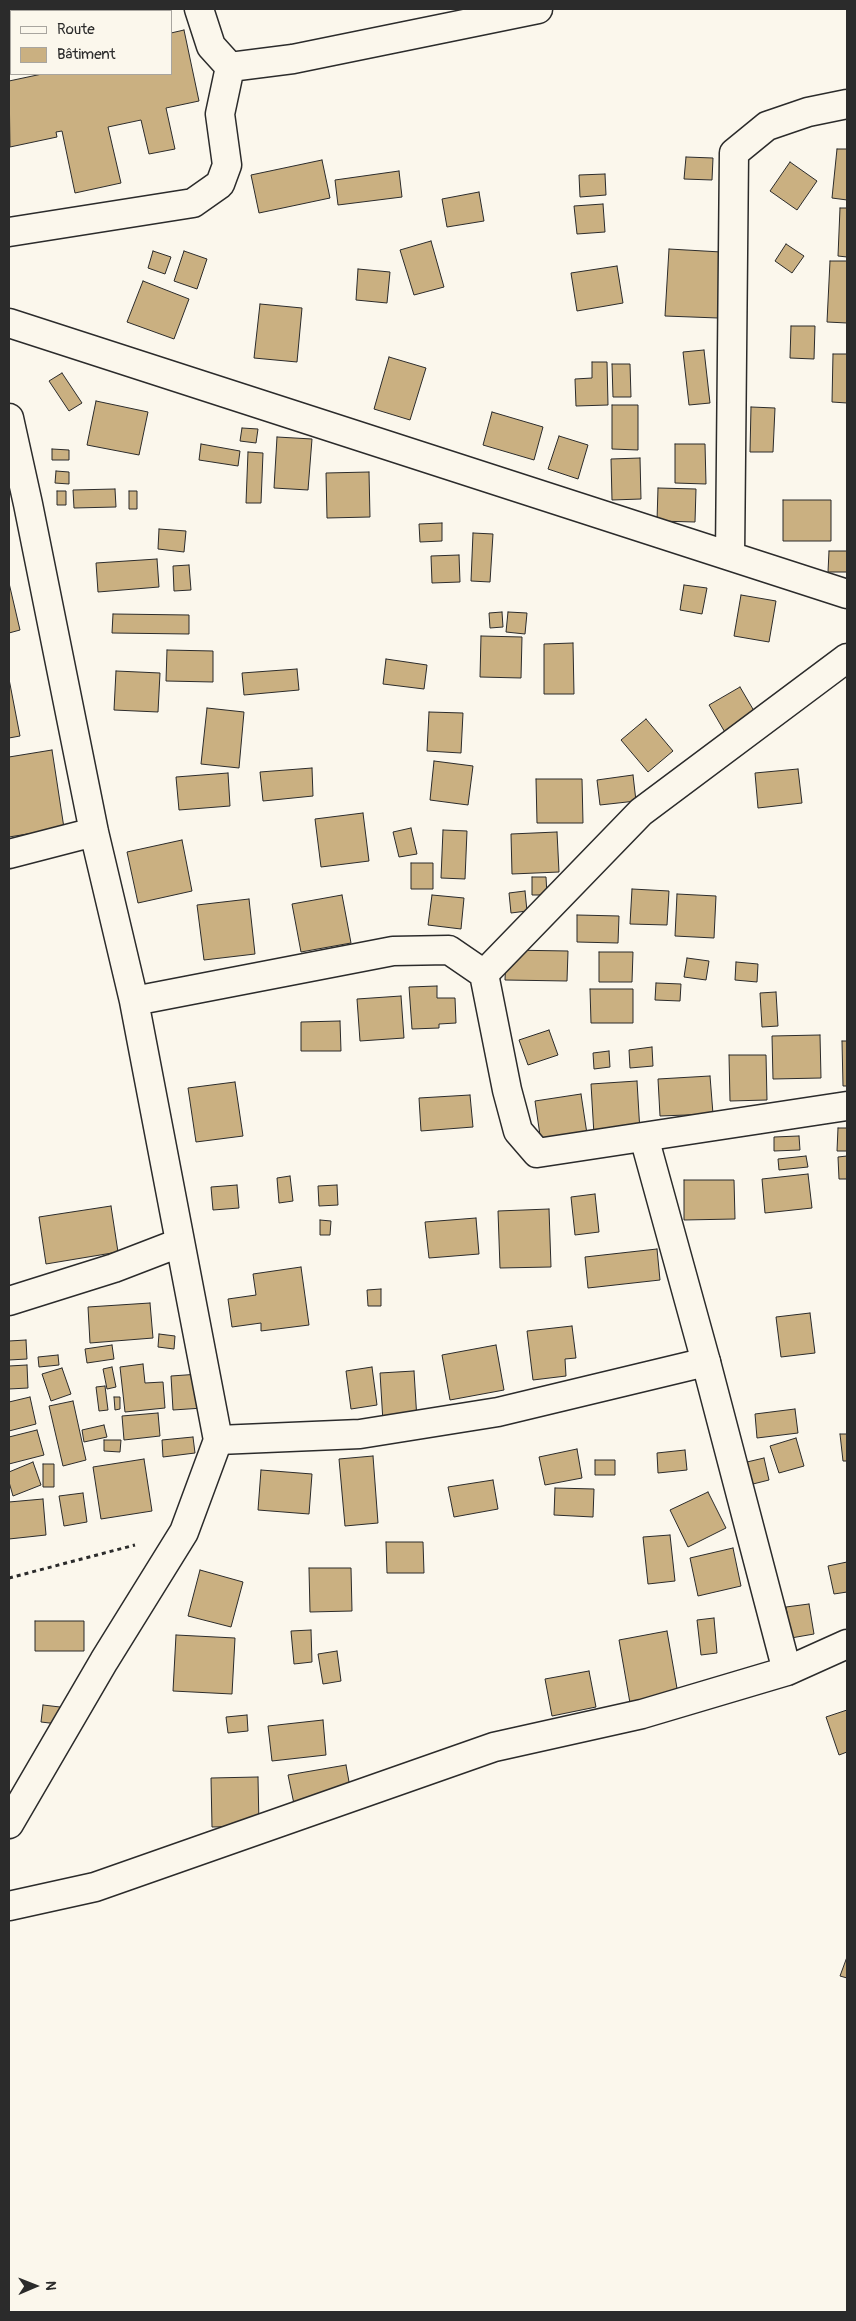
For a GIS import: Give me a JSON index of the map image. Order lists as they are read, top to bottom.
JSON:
{
  "legend": ["Route", "Bâtiment"],
  "north": "right"
}
